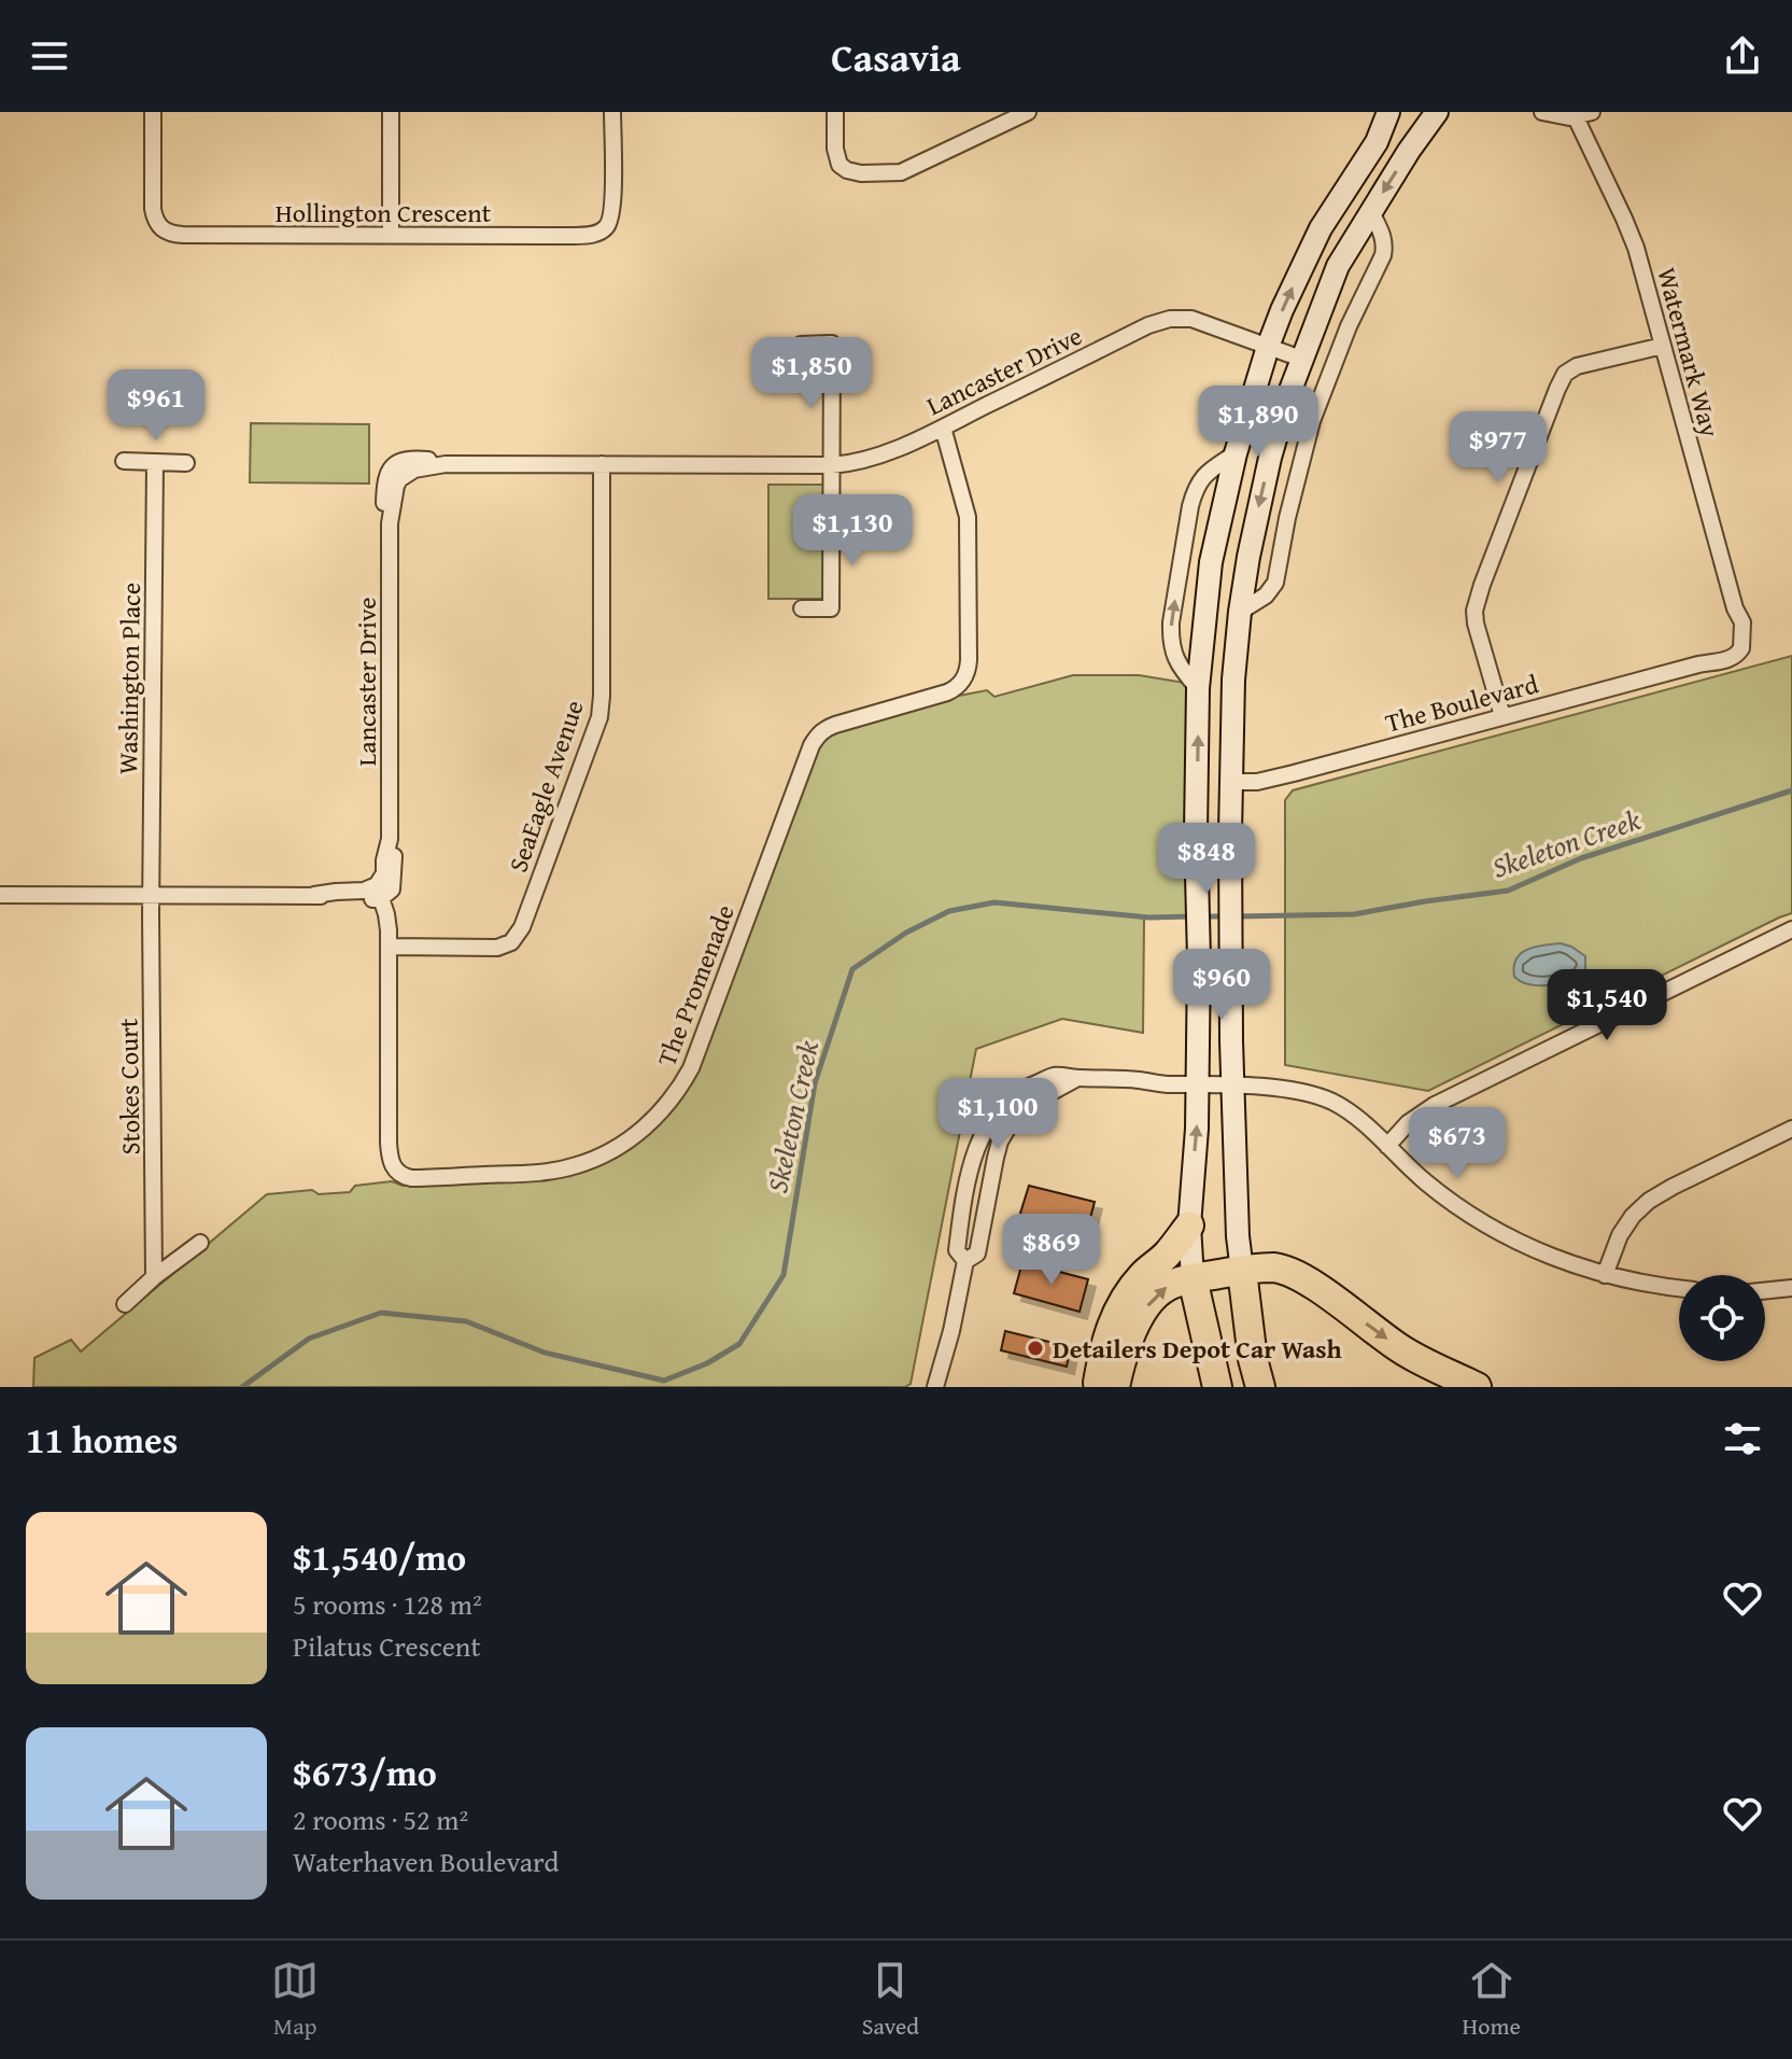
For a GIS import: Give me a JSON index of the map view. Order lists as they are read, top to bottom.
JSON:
{
  "streets": {
    "street": [
      "Hollington Crescent",
      "Watermark Way",
      "Lancaster Drive",
      "Washington Place",
      "The Boulevard",
      "SeaEagle Avenue",
      "The Promenade",
      "Stokes Court"
    ]
  },
  "crossings": [
    ["Watermark Way", "The Boulevard"],
    ["Lancaster Drive", "SeaEagle Avenue"],
    ["Lancaster Drive", "The Promenade"],
    ["Washington Place", "Stokes Court"],
    ["SeaEagle Avenue", "The Promenade"]
  ],
  "water": ["Skeleton Creek"],
  "places": ["Detailers Depot Car Wash"],
  "page": {
    "header": "Casavia",
    "price": [
      "$1,850",
      "$961",
      "$1,890",
      "$977",
      "$1,130",
      "$848",
      "$960",
      "$1,540",
      "$1,100",
      "$673",
      "$869"
    ],
    "heading": "11 homes",
    "list": [
      {
        "name": "$1,540/mo",
        "note": "5 rooms · 128 m² · Pilatus Crescent"
      },
      {
        "name": "$673/mo",
        "note": "2 rooms · 52 m² · Waterhaven Boulevard"
      }
    ],
    "tabs": ["Map", "Saved", "Home"]
  }
}
